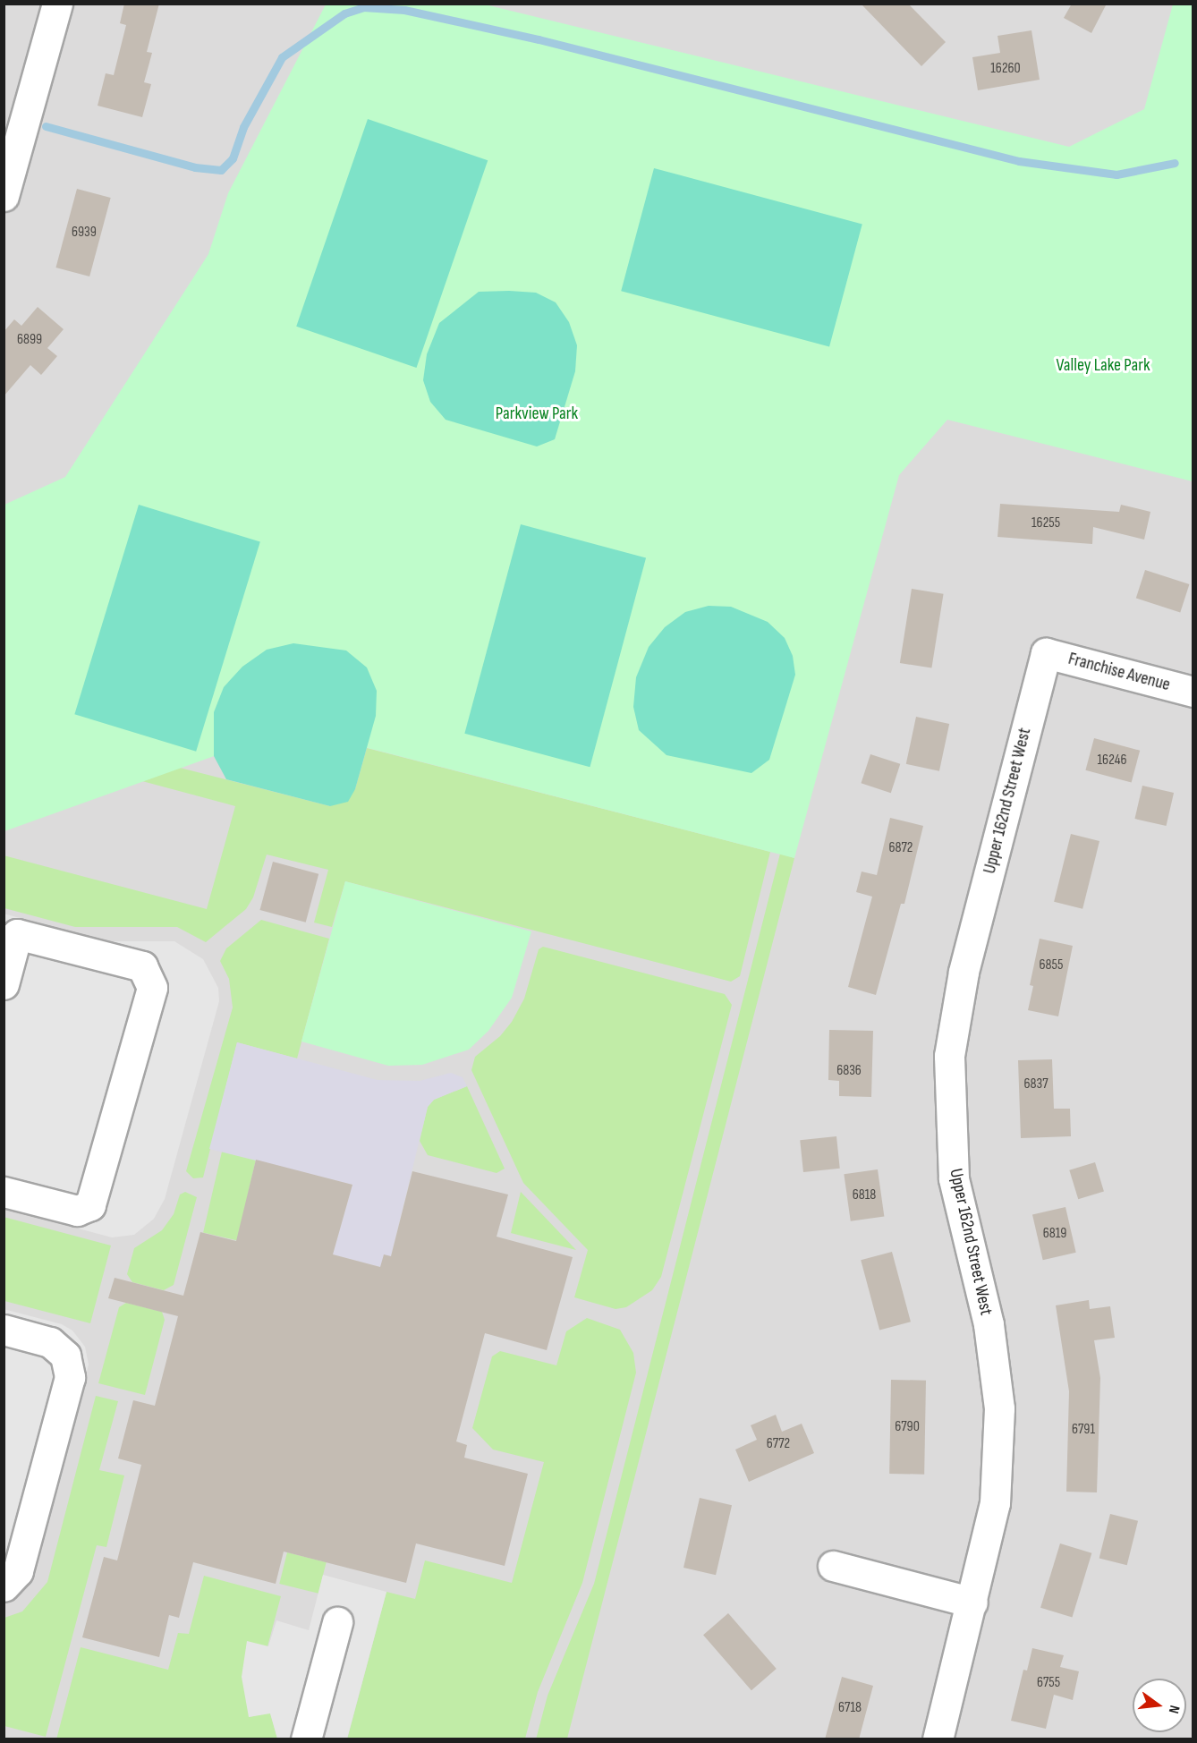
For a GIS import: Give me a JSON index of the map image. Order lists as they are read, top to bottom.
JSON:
{
  "streets": {
    "street": ["Franchise Avenue", "Upper 162nd Street West"]
  },
  "crossings": [
    ["Franchise Avenue", "Upper 162nd Street West"]
  ],
  "parks": ["Valley Lake Park", "Parkview Park"],
  "house_numbers": [
    "16260",
    "6939",
    "6899",
    "16255",
    "16246",
    "6872",
    "6855",
    "6836",
    "6837",
    "6818",
    "6819",
    "6790",
    "6791",
    "6772",
    "6755",
    "6718"
  ],
  "north": "right"
}
